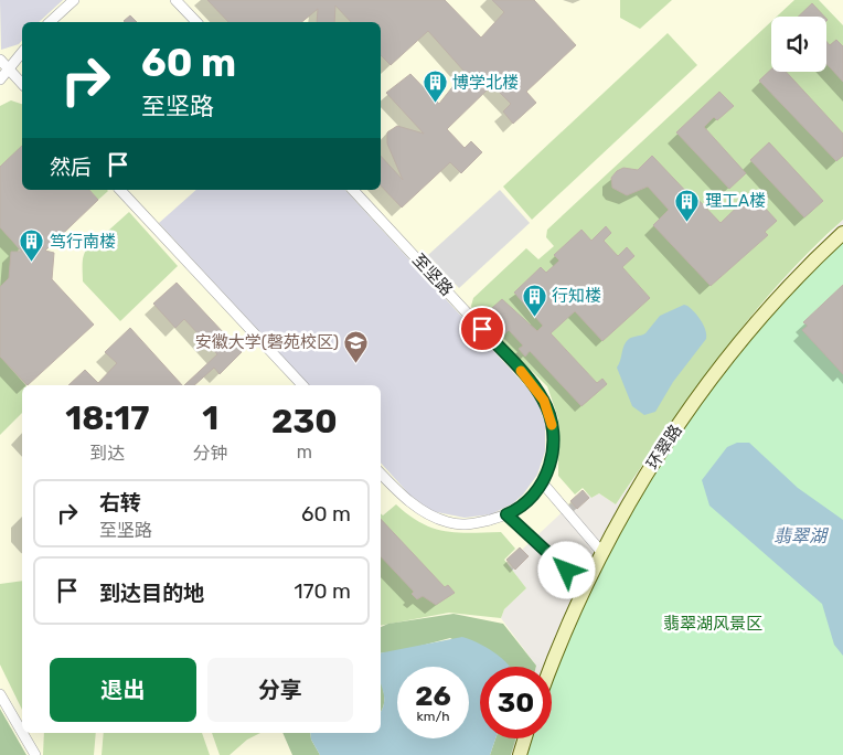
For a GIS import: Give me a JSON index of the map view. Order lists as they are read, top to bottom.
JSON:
{
  "streets": {
    "street": ["至坚路", "环翠路"]
  },
  "water": ["翡翠湖"],
  "parks": ["翡翠湖风景区"],
  "places": {
    "building": [
      "博学北楼",
      "理工A楼",
      "笃行南楼",
      "行知楼"
    ],
    "school or university": ["安徽大学(磬苑校区)"]
  },
  "page": {
    "turn": ["60 m", "至坚路"],
    "then": "然后",
    "eta": [
      "18:17",
      "到达",
      "1",
      "分钟",
      "230",
      "m"
    ],
    "list": [
      {
        "name": "右转",
        "note": "至坚路",
        "value": "60 m"
      },
      {
        "name": "到达目的地",
        "value": "170 m"
      }
    ],
    "buttons": ["退出", "分享"],
    "speed": "26 km/h",
    "limit": "30"
  }
}
